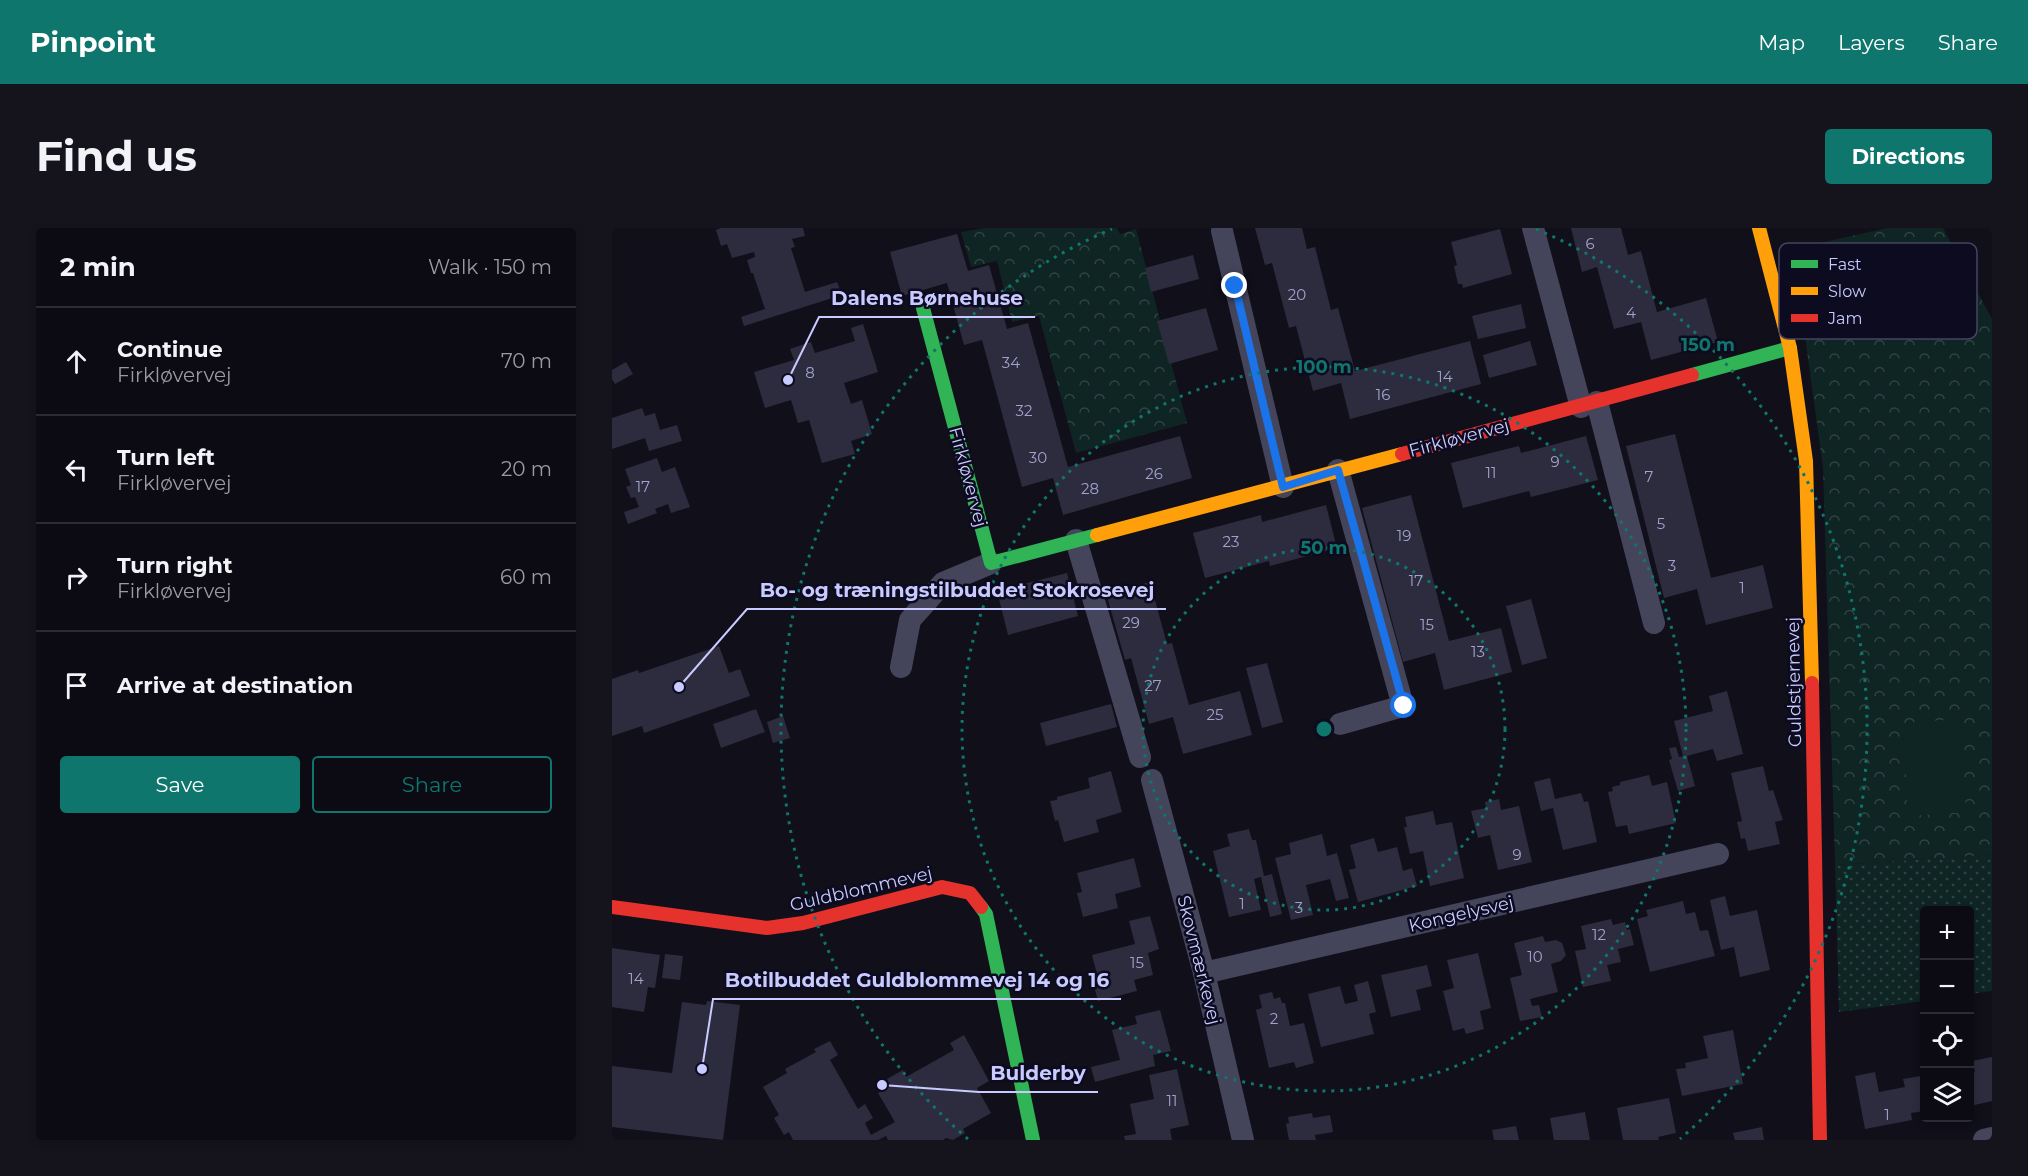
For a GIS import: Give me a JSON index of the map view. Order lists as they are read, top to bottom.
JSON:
{
  "streets": {
    "street": [
      "Firkløvervej",
      "Guldstjernevej",
      "Guldblommevej",
      "Kongelysvej",
      "Skovmærkevej"
    ]
  },
  "crossings": [
    ["Firkløvervej", "Guldstjernevej"],
    ["Kongelysvej", "Skovmærkevej"]
  ],
  "places": [
    "Dalens Børnehuse",
    "Bo- og træningstilbuddet Stokrosevej",
    "Botilbuddet Guldblommevej 14 og 16",
    "Bulderby"
  ],
  "house_numbers": [
    "6",
    "20",
    "4",
    "34",
    "8",
    "14",
    "16",
    "32",
    "30",
    "9",
    "11",
    "26",
    "7",
    "17",
    "28",
    "5",
    "19",
    "23",
    "3",
    "17",
    "1",
    "29",
    "15",
    "13",
    "27",
    "25",
    "9",
    "1",
    "3",
    "12",
    "10",
    "15",
    "14",
    "2",
    "11",
    "1"
  ],
  "legend": ["Fast", "Slow", "Jam"],
  "page": {
    "header": "Pinpoint",
    "nav": ["Map", "Layers", "Share"],
    "buttons": [
      "Directions",
      ["Save", "Share"]
    ],
    "title": "Find us",
    "heading": ["2 min", "Walk · 150 m"],
    "list": [
      ["Continue", "Firkløvervej", "70 m"],
      ["Turn left", "Firkløvervej", "20 m"],
      ["Turn right", "Firkløvervej", "60 m"],
      "Arrive at destination"
    ],
    "map_buttons": ["+", "−"]
  },
  "rings": ["150 m", "100 m", "50 m"]
}
